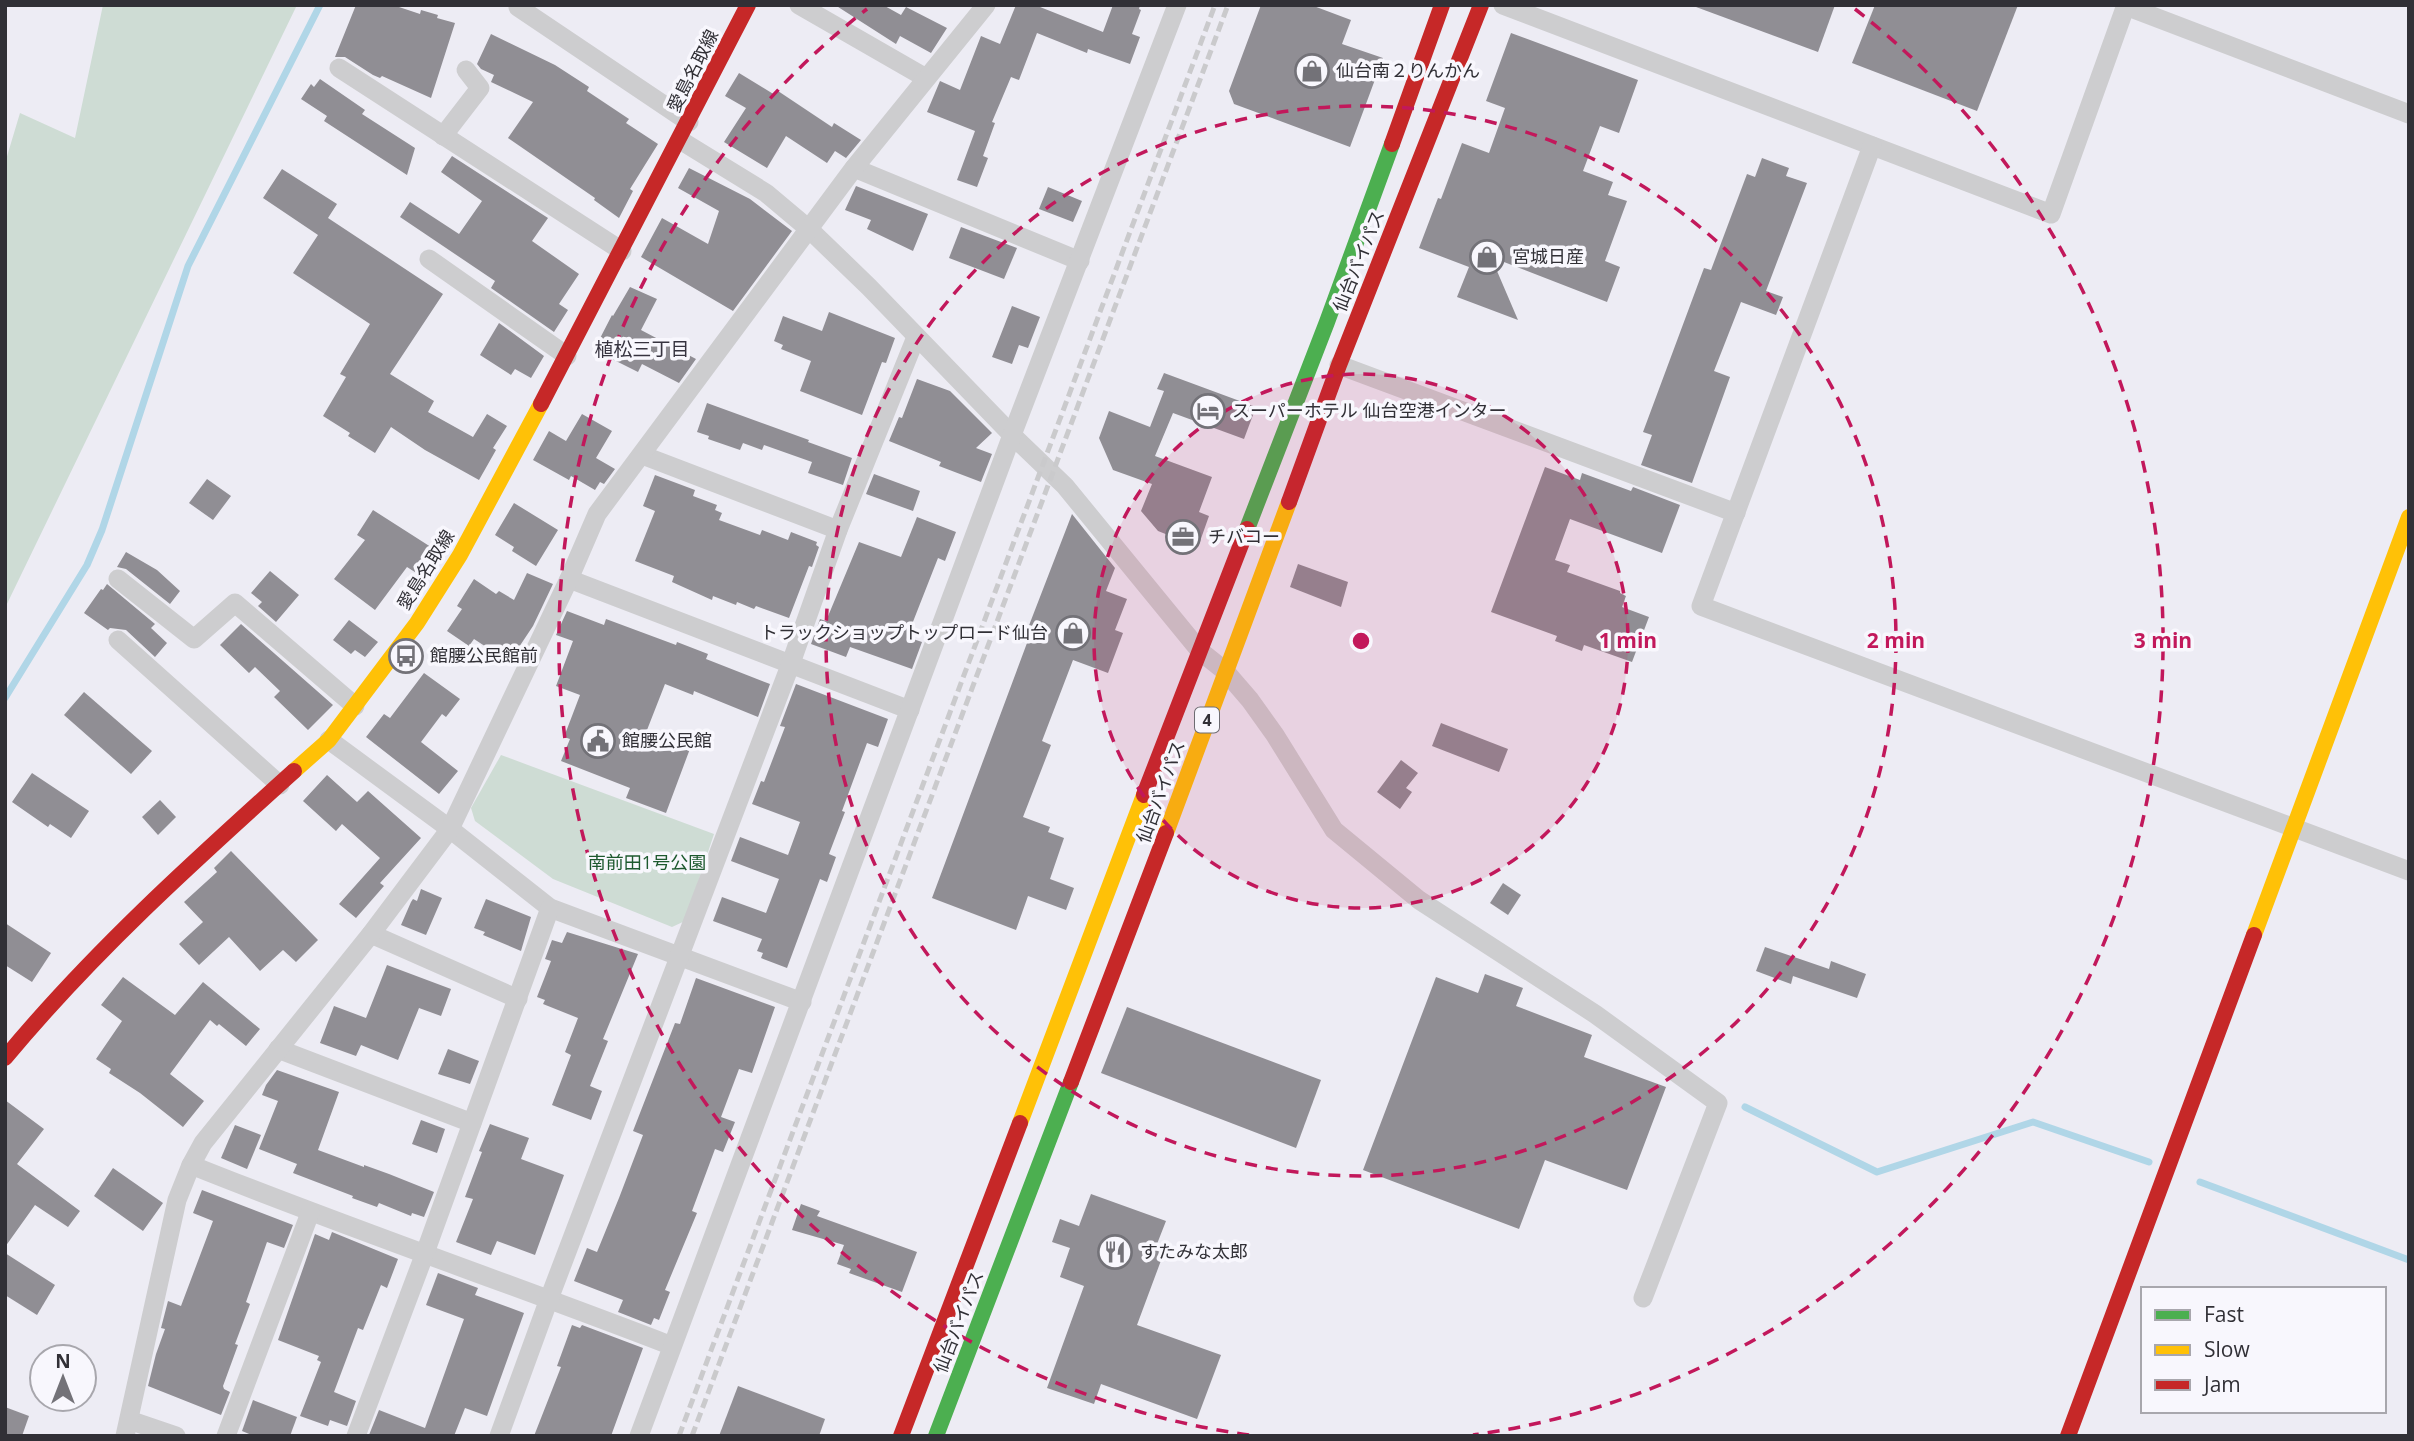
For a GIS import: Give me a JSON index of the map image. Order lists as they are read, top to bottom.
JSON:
{
  "streets": {
    "main road": ["愛島名取線", "仙台バイパス", "4"]
  },
  "districts": ["植松三丁目"],
  "parks": ["南前田1号公園"],
  "places": {
    "shop": ["仙台南２りんかん", "宮城日産", "トラックショップトップロード仙台"],
    "hotel": ["スーパーホテル 仙台空港インター"],
    "office": ["チバコー"],
    "bus stop": ["館腰公民館前"],
    "public building": ["館腰公民館"],
    "restaurant": ["すたみな太郎"]
  },
  "legend": ["Fast", "Slow", "Jam"],
  "north": "top",
  "rings": ["1 min", "2 min", "3 min"]
}
